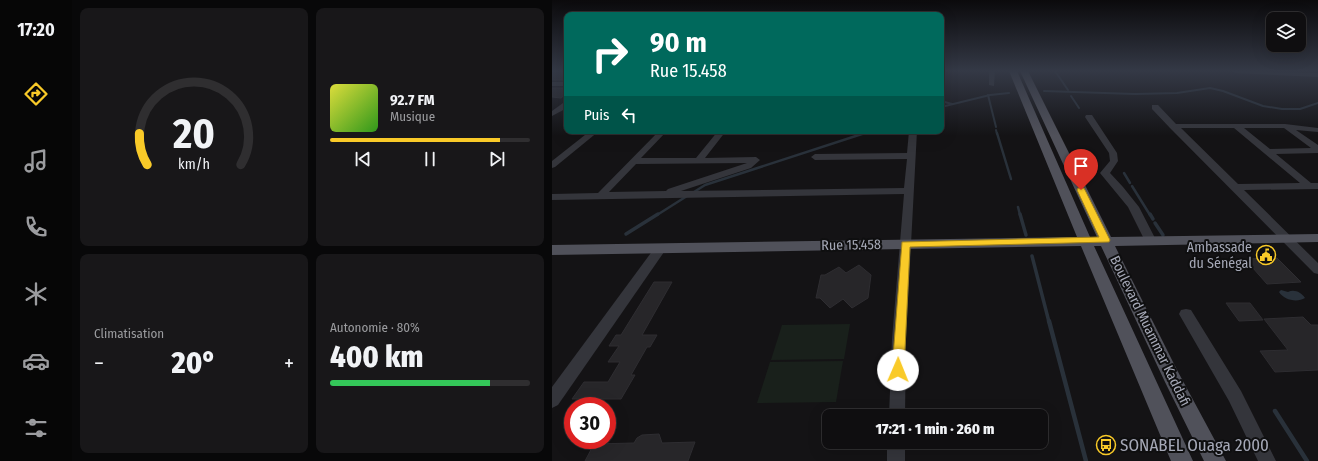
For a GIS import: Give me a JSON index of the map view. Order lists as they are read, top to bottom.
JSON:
{
  "streets": {
    "main road": ["Rue 15.458", "Boulevard Muammar Kaddafi"]
  },
  "crossings": [
    ["Rue 15.458", "Boulevard Muammar Kaddafi"]
  ],
  "places": {
    "public building": ["Ambassade du Sénégal"],
    "bus stop": ["SONABEL Ouaga 2000"]
  },
  "page": {
    "tabs": "17:20",
    "turn": ["90 m", "Rue 15.458"],
    "song": ["92.7 FM", "Musique"],
    "then": "Puis",
    "tile": [
      "Climatisation",
      ["Autonomie · 80%", "400 km"]
    ],
    "heat": ["−", "20°", "+"],
    "limit": "30",
    "trip": "17:21 · 1 min · 260 m",
    "gauge": ["20", "km/h"]
  }
}
